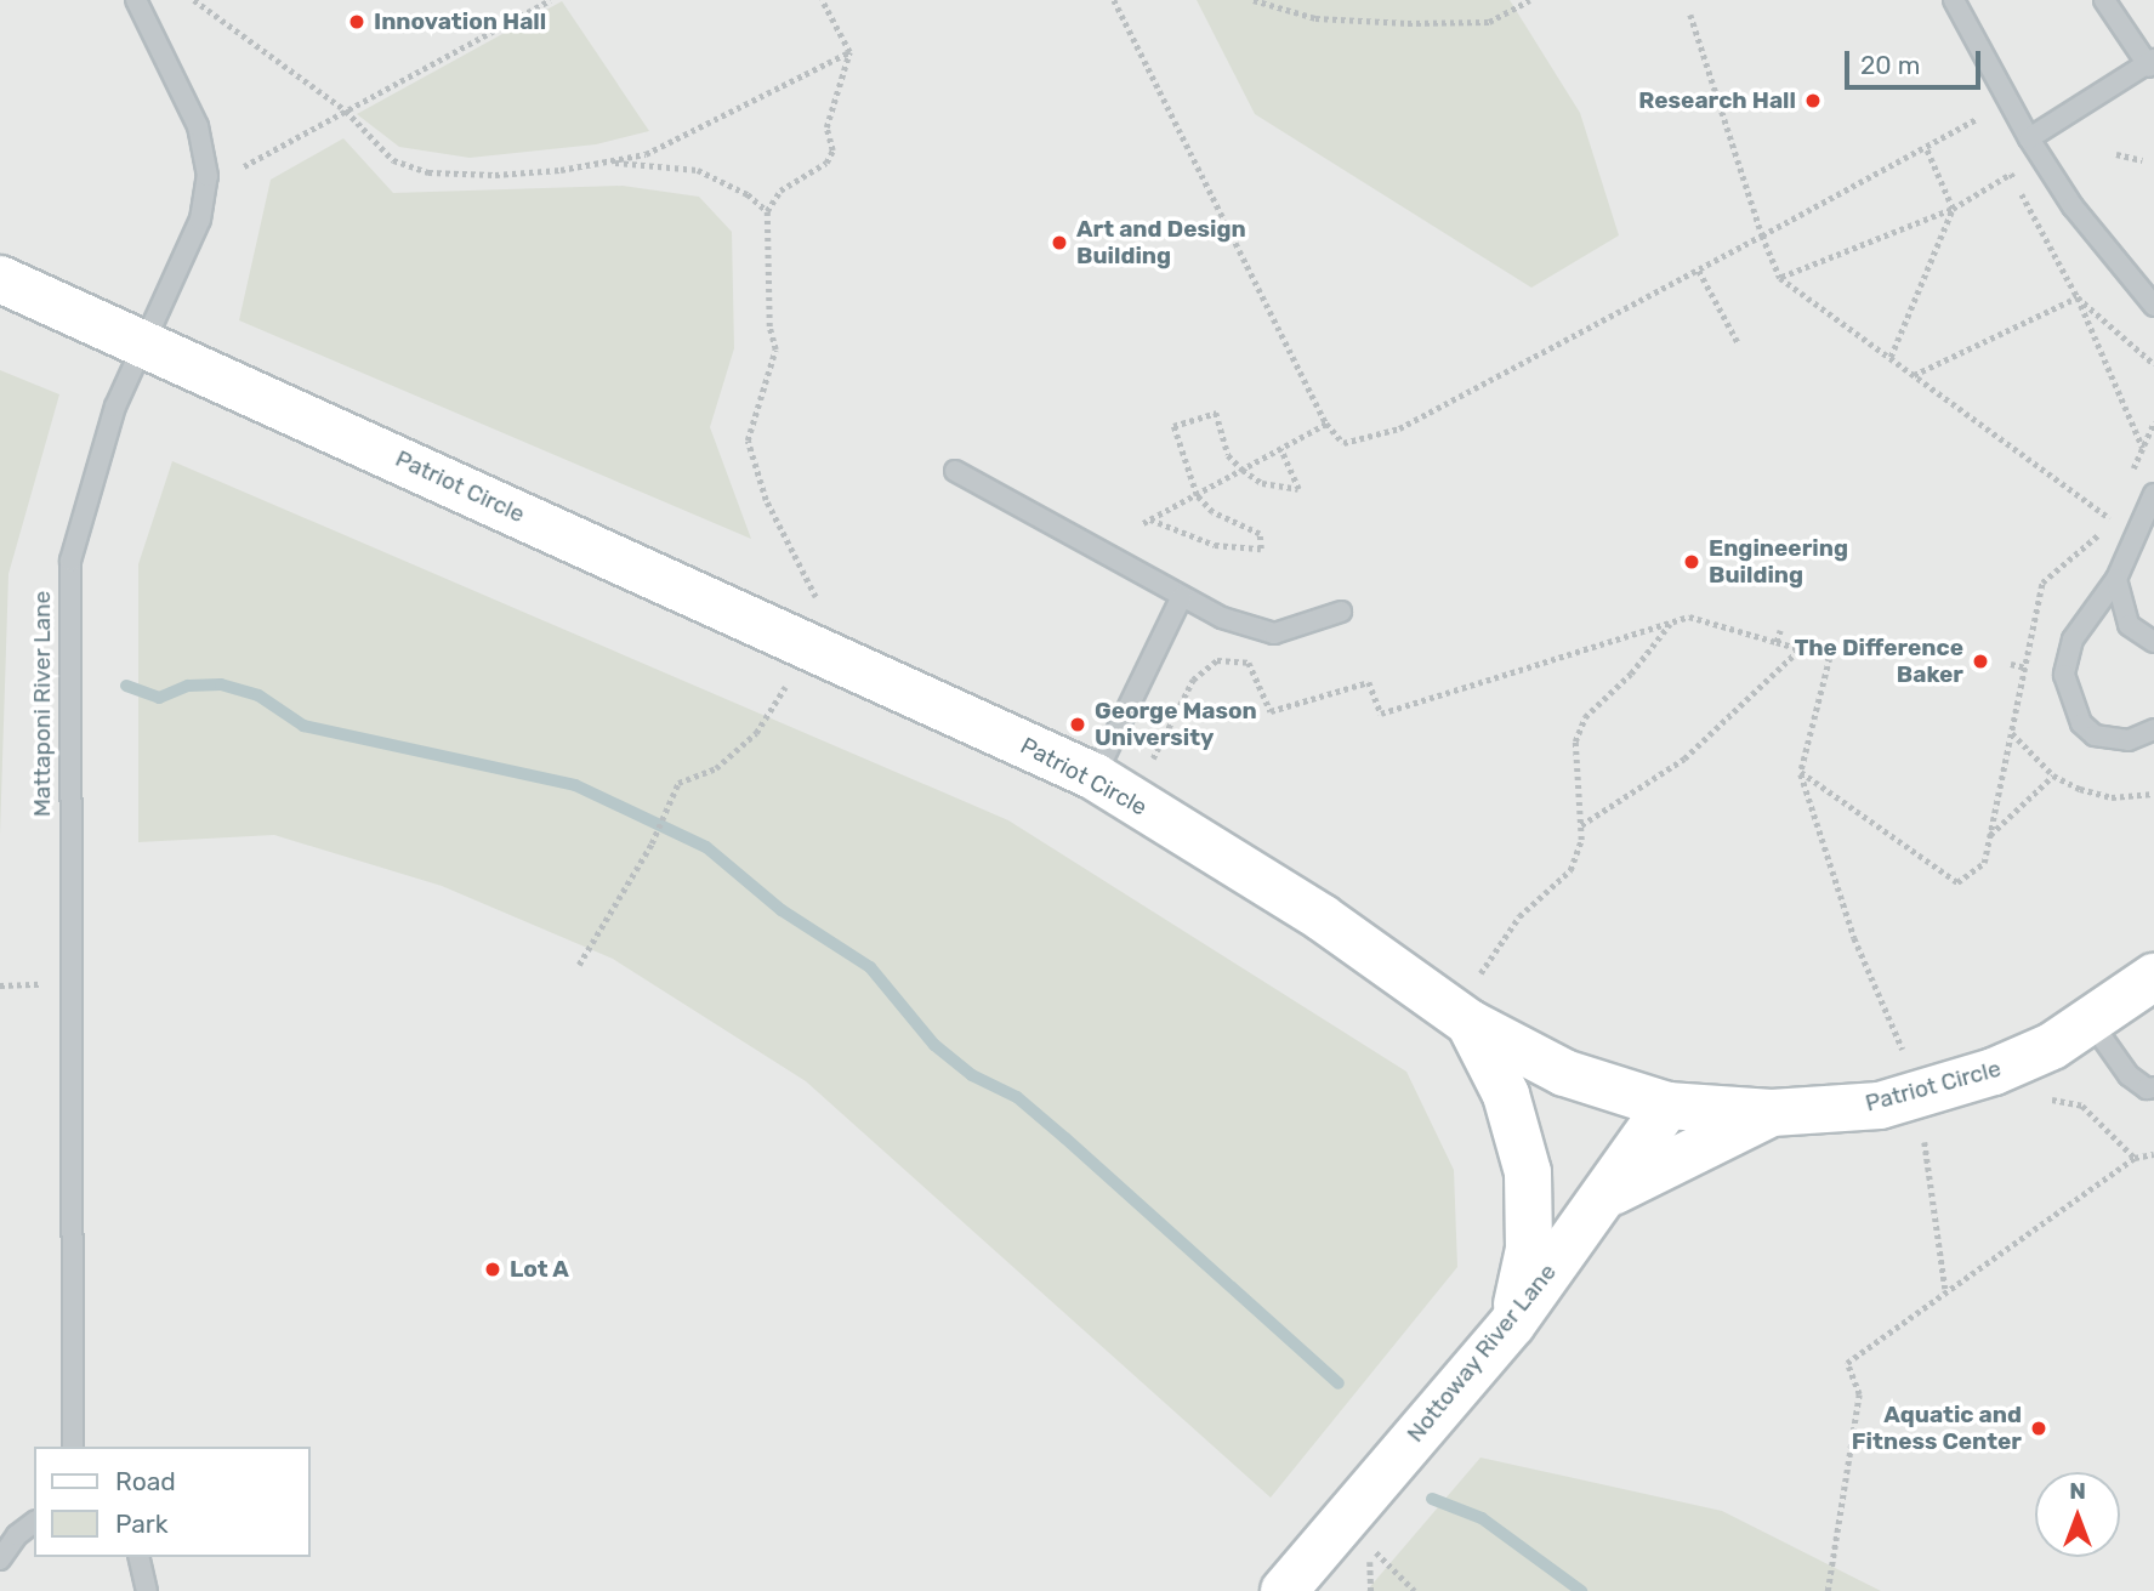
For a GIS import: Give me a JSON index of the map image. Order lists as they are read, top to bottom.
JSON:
{
  "streets": {
    "street": ["Patriot Circle", "Nottoway River Lane"],
    "lane": ["Mattaponi River Lane"]
  },
  "crossings": [
    ["Patriot Circle", "Mattaponi River Lane"],
    ["Patriot Circle", "Nottoway River Lane"]
  ],
  "places": [
    "Innovation Hall",
    "Research Hall",
    "Art and Design Building",
    "Engineering Building",
    "The Difference Baker",
    "George Mason University",
    "Lot A",
    "Aquatic and Fitness Center"
  ],
  "legend": ["Road", "Park"],
  "scale_bar": "20 m",
  "north": "top"
}
